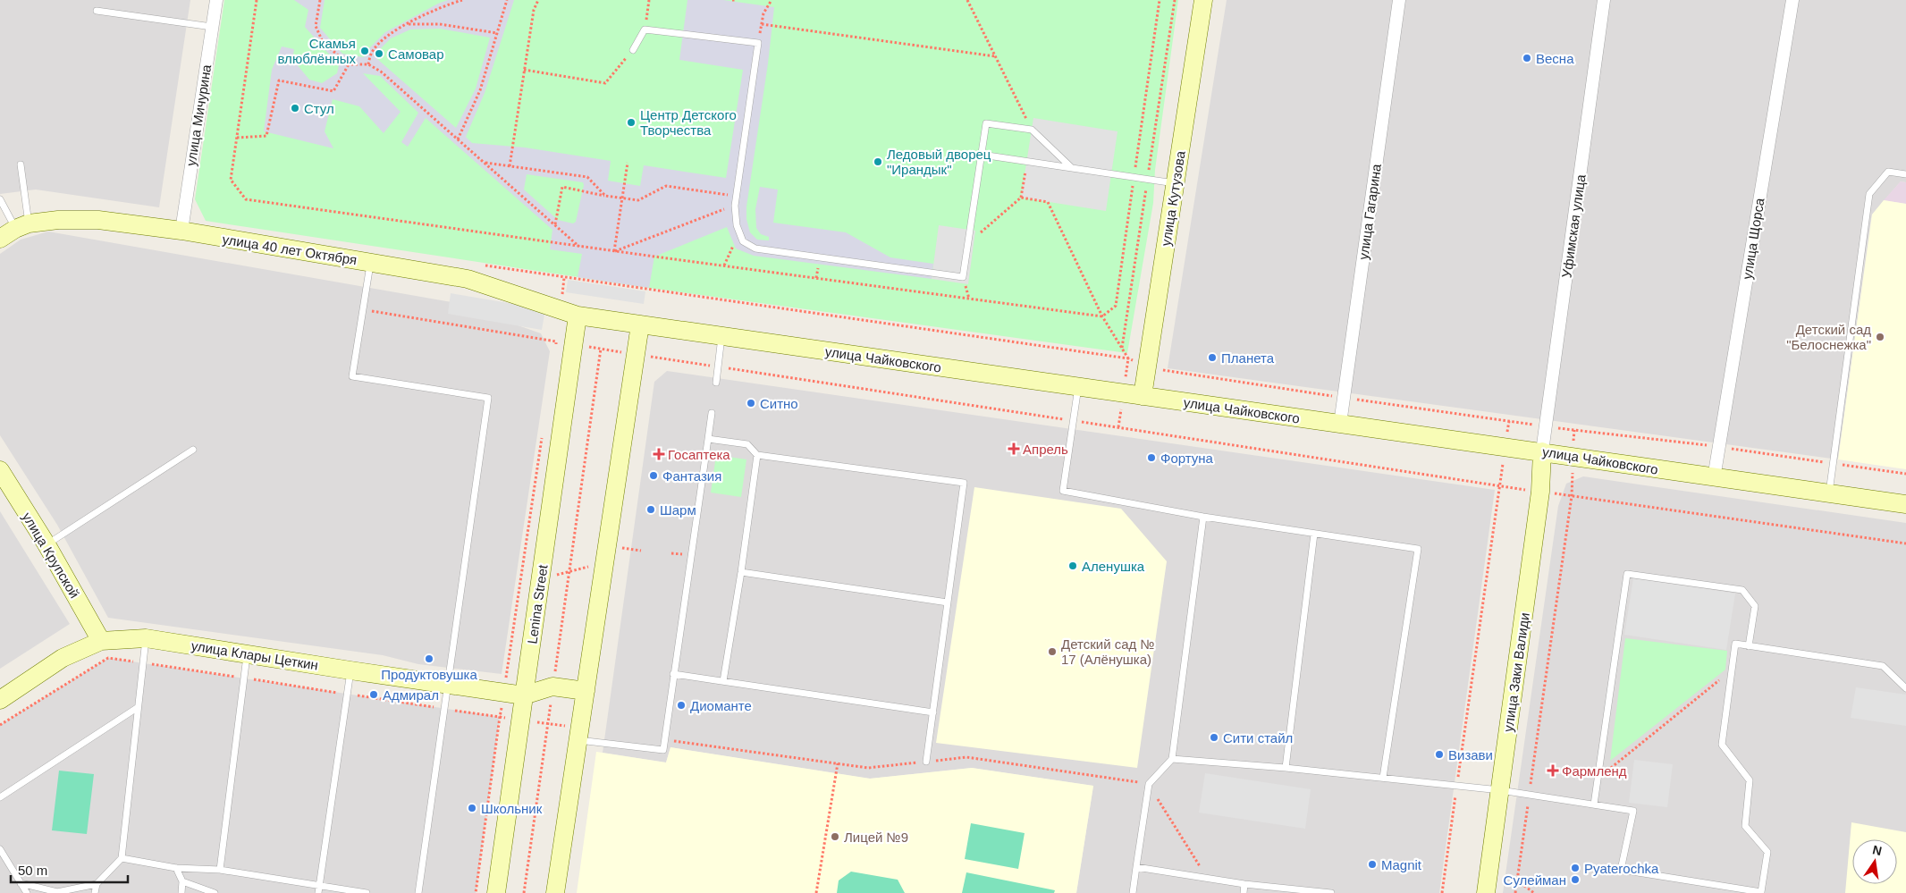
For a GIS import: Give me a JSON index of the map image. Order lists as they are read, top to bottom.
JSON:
{
  "streets": {
    "main road": [
      "улица Кутузова",
      "улица 40 лет Октября",
      "улица Чайковского",
      "улица Крупской",
      "Lenina Street",
      "улица Клары Цеткин",
      "улица Заки Валиди"
    ],
    "street": [
      "улица Мичурина",
      "улица Гагарина",
      "Уфимская улица",
      "улица Щорса"
    ]
  },
  "crossings": [
    ["улица Мичурина", "улица 40 лет Октября"],
    ["улица Кутузова", "улица Чайковского"],
    ["улица Гагарина", "улица Чайковского"],
    ["Уфимская улица", "улица Чайковского"],
    ["Уфимская улица", "улица Заки Валиди"],
    ["улица Щорса", "улица Чайковского"],
    ["улица 40 лет Октября", "улица Чайковского"],
    ["улица 40 лет Октября", "Lenina Street"],
    ["улица Чайковского", "Lenina Street"],
    ["улица Чайковского", "улица Заки Валиди"],
    ["улица Крупской", "улица Клары Цеткин"],
    ["Lenina Street", "улица Клары Цеткин"]
  ],
  "places": {
    "other": [
      "Скамья влюблённых",
      "Самовар",
      "Весна",
      "Стул",
      "Центр Детского Творчества",
      "Ледовый дворец \"Ирандык\"",
      "Детский сад \"Белоснежка\"",
      "Планета",
      "Ситно",
      "Фортуна",
      "Фантазия",
      "Шарм",
      "Аленушка",
      "Детский сад № 17 (Алёнушка)",
      "Продуктовушка",
      "Адмирал",
      "Диоманте",
      "Сити стайл",
      "Визави",
      "Школьник",
      "Лицей №9",
      "Magnit",
      "Pyaterochka",
      "Сулейман"
    ],
    "health": ["Апрель", "Госаптека", "Фармленд"]
  },
  "scale_bar": "50 m",
  "north": "top"
}
